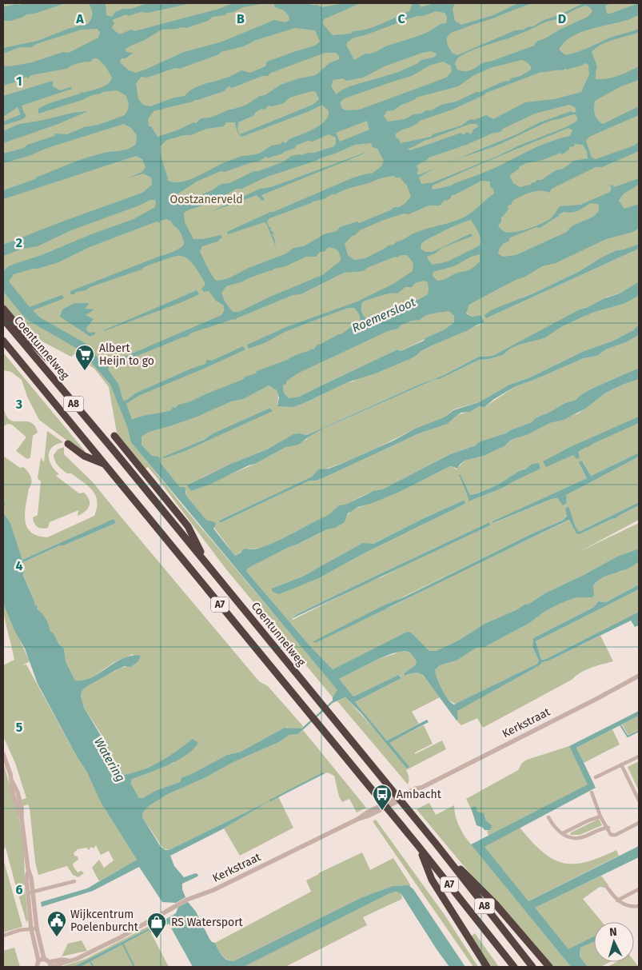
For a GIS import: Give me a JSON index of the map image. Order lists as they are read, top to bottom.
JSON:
{
  "streets": {
    "highway": ["Coentunnelweg", "A8", "A7"],
    "street": ["Kerkstraat"]
  },
  "crossings": [
    ["Coentunnelweg", "A8"]
  ],
  "water": ["Roemersloot", "Watering"],
  "parks": ["Oostzanerveld"],
  "places": {
    "supermarket": ["Albert Heijn to go"],
    "bus stop": ["Ambacht"],
    "public building": ["Wijkcentrum Poelenburcht"],
    "shop": ["RS Watersport"]
  },
  "north": "top",
  "grid": {
    "columns": [
      "A",
      "B",
      "C",
      "D"
    ],
    "rows": [
      "1",
      "2",
      "3",
      "4",
      "5",
      "6"
    ]
  }
}
